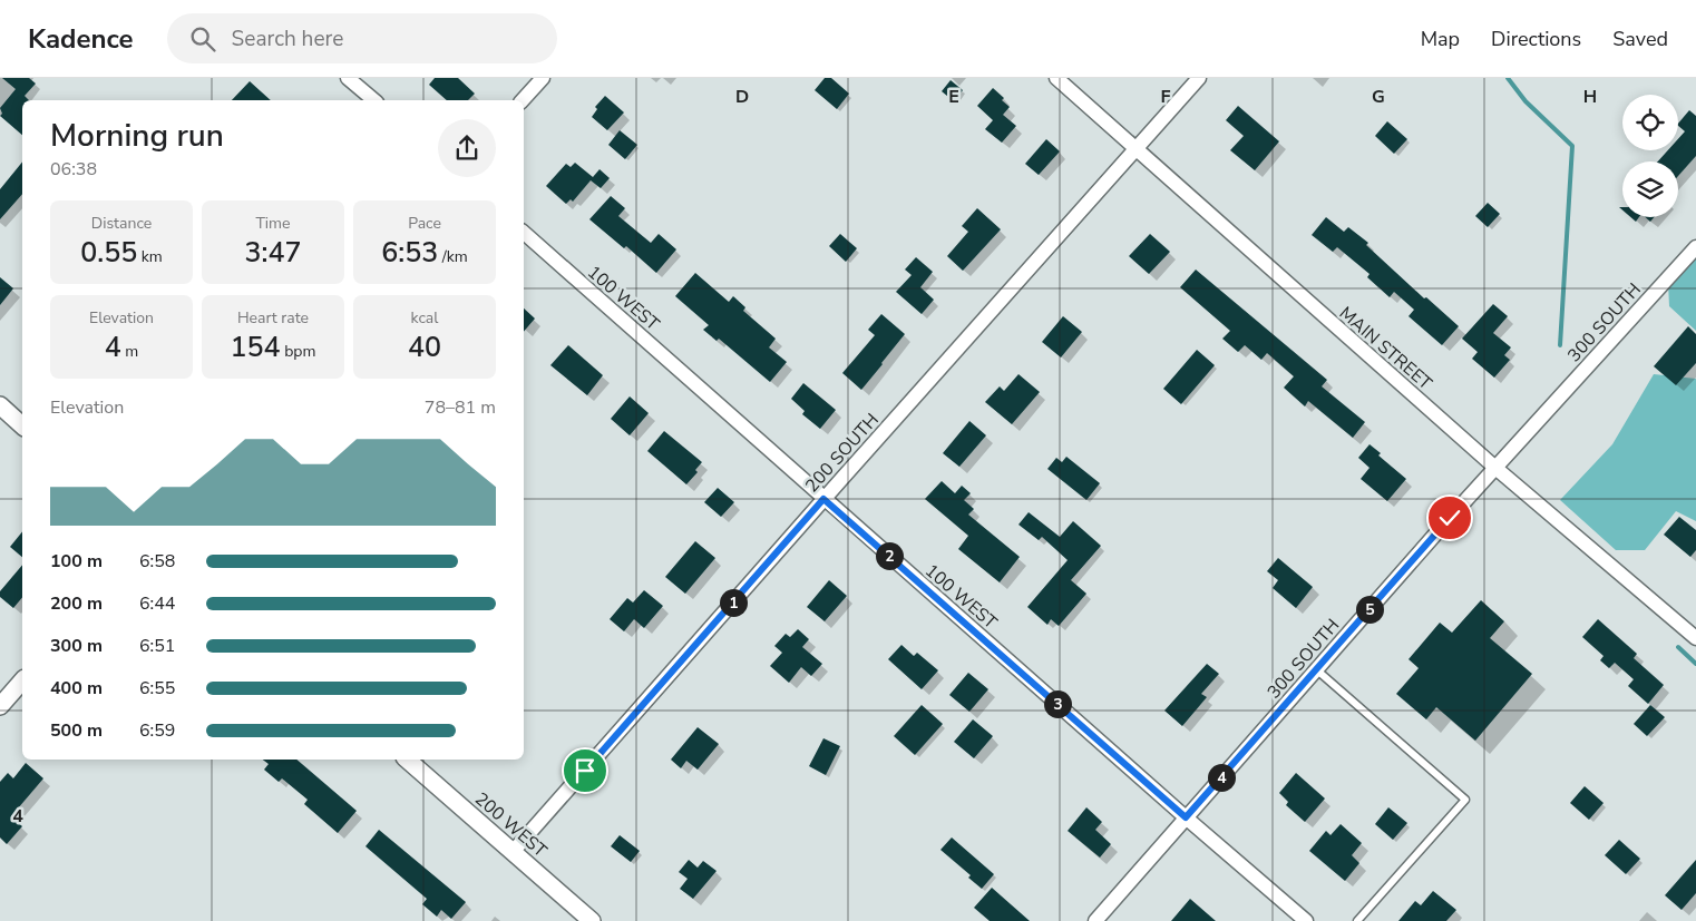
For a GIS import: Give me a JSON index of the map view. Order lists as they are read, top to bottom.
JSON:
{
  "streets": {
    "street": [
      "100 WEST",
      "300 SOUTH",
      "MAIN STREET",
      "200 SOUTH",
      "200 WEST"
    ]
  },
  "crossings": [
    ["100 WEST", "300 SOUTH"],
    ["100 WEST", "200 SOUTH"],
    ["300 SOUTH", "MAIN STREET"],
    ["MAIN STREET", "200 SOUTH"],
    ["200 SOUTH", "200 WEST"]
  ],
  "page": {
    "header": "Kadence",
    "search": "Search here",
    "nav": ["Map", "Directions", "Saved"],
    "heading": ["Morning run", "06:38"],
    "stats": [
      ["Distance", "0.55 km"],
      ["Time", "3:47"],
      ["Pace", "6:53 /km"],
      ["Elevation", "4 m"],
      ["Heart rate", "154 bpm"],
      ["kcal", "40"]
    ],
    "chart": ["Elevation", "78–81 m"],
    "list": [
      {
        "name": "100 m",
        "note": "6:58"
      },
      {
        "name": "200 m",
        "note": "6:44"
      },
      {
        "name": "300 m",
        "note": "6:51"
      },
      {
        "name": "400 m",
        "note": "6:55"
      },
      {
        "name": "500 m",
        "note": "6:59"
      }
    ],
    "pins": [
      "2",
      "1",
      "5",
      "3",
      "4"
    ]
  },
  "grid": {
    "columns": [
      "D",
      "E",
      "F",
      "G",
      "H"
    ],
    "rows": ["4"]
  }
}
